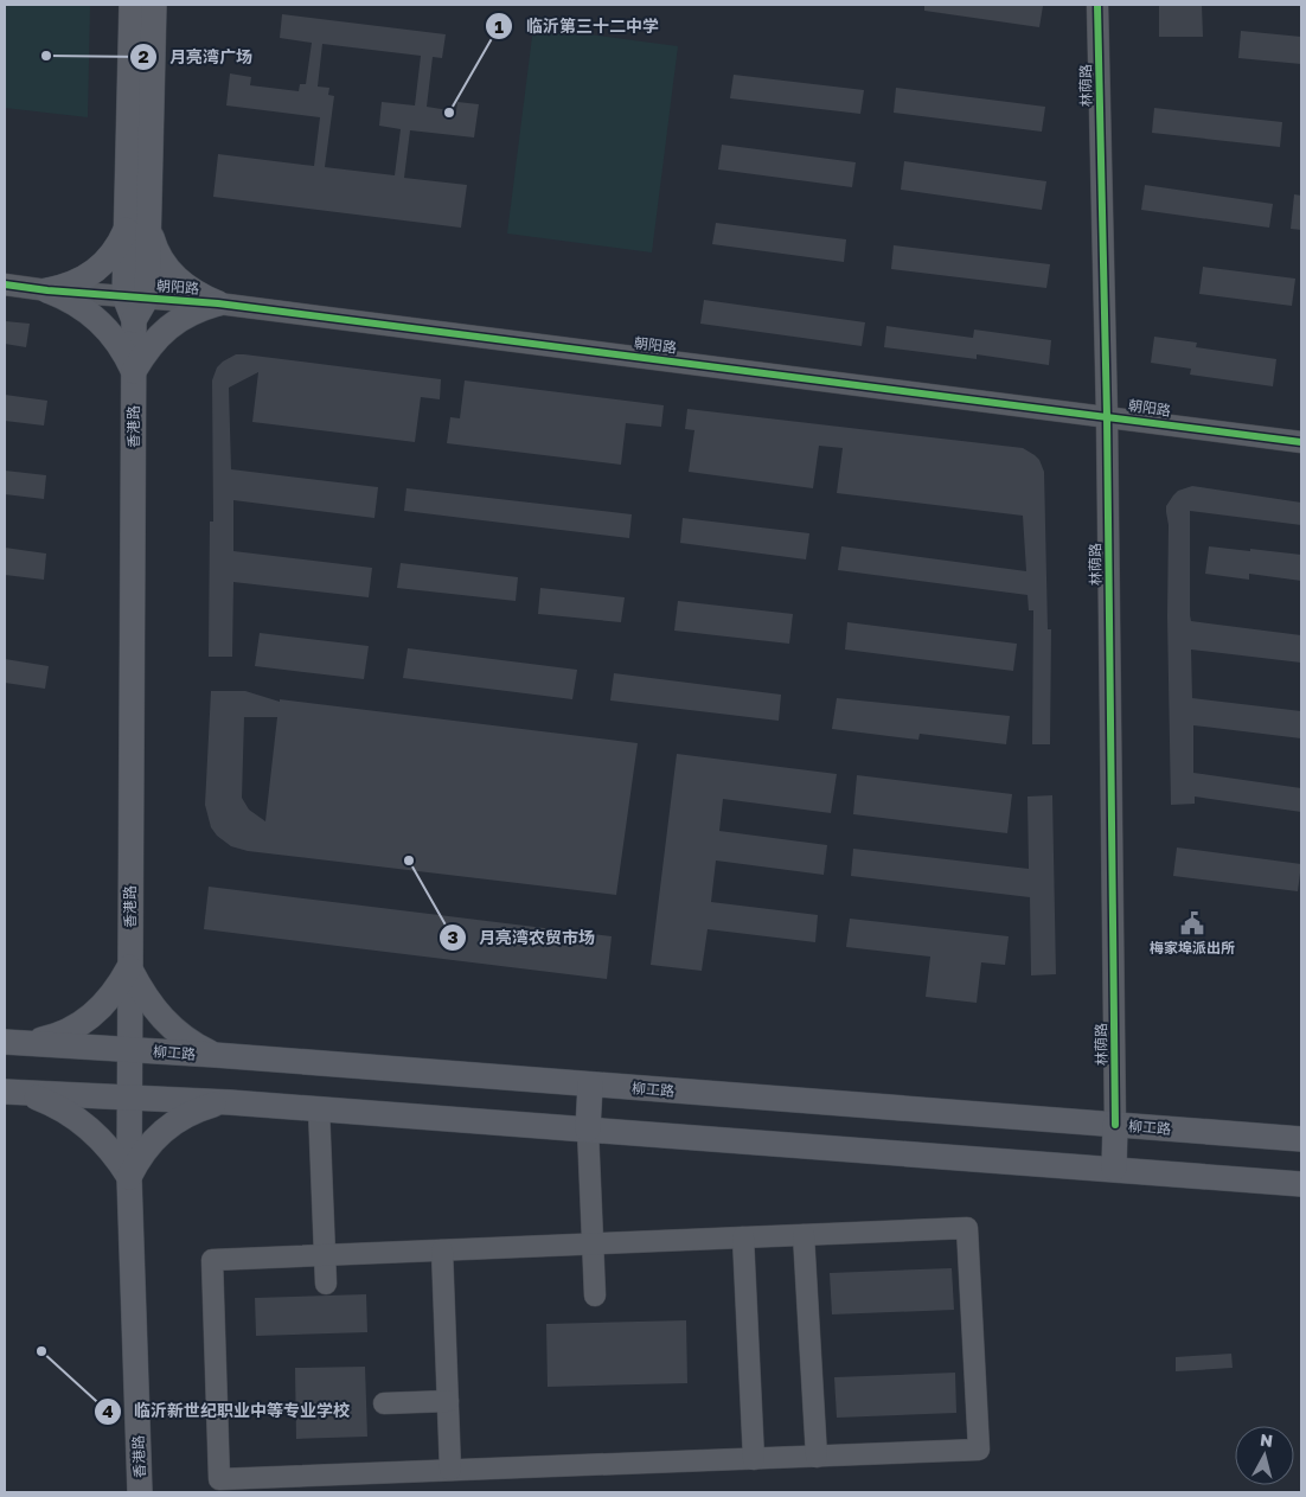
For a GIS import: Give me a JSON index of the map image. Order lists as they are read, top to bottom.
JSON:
{
  "streets": {
    "main road": ["香港路", "柳工路"],
    "street": ["林荫路", "朝阳路"]
  },
  "crossings": [
    ["林荫路", "朝阳路"],
    ["林荫路", "柳工路"],
    ["朝阳路", "香港路"],
    ["香港路", "柳工路"]
  ],
  "places": {
    "other": [
      "月亮湾广场",
      "临沂第三十二中学",
      "月亮湾农贸市场",
      "临沂新世纪职业中等专业学校"
    ],
    "public building": ["梅家埠派出所"]
  },
  "north": "top"
}
